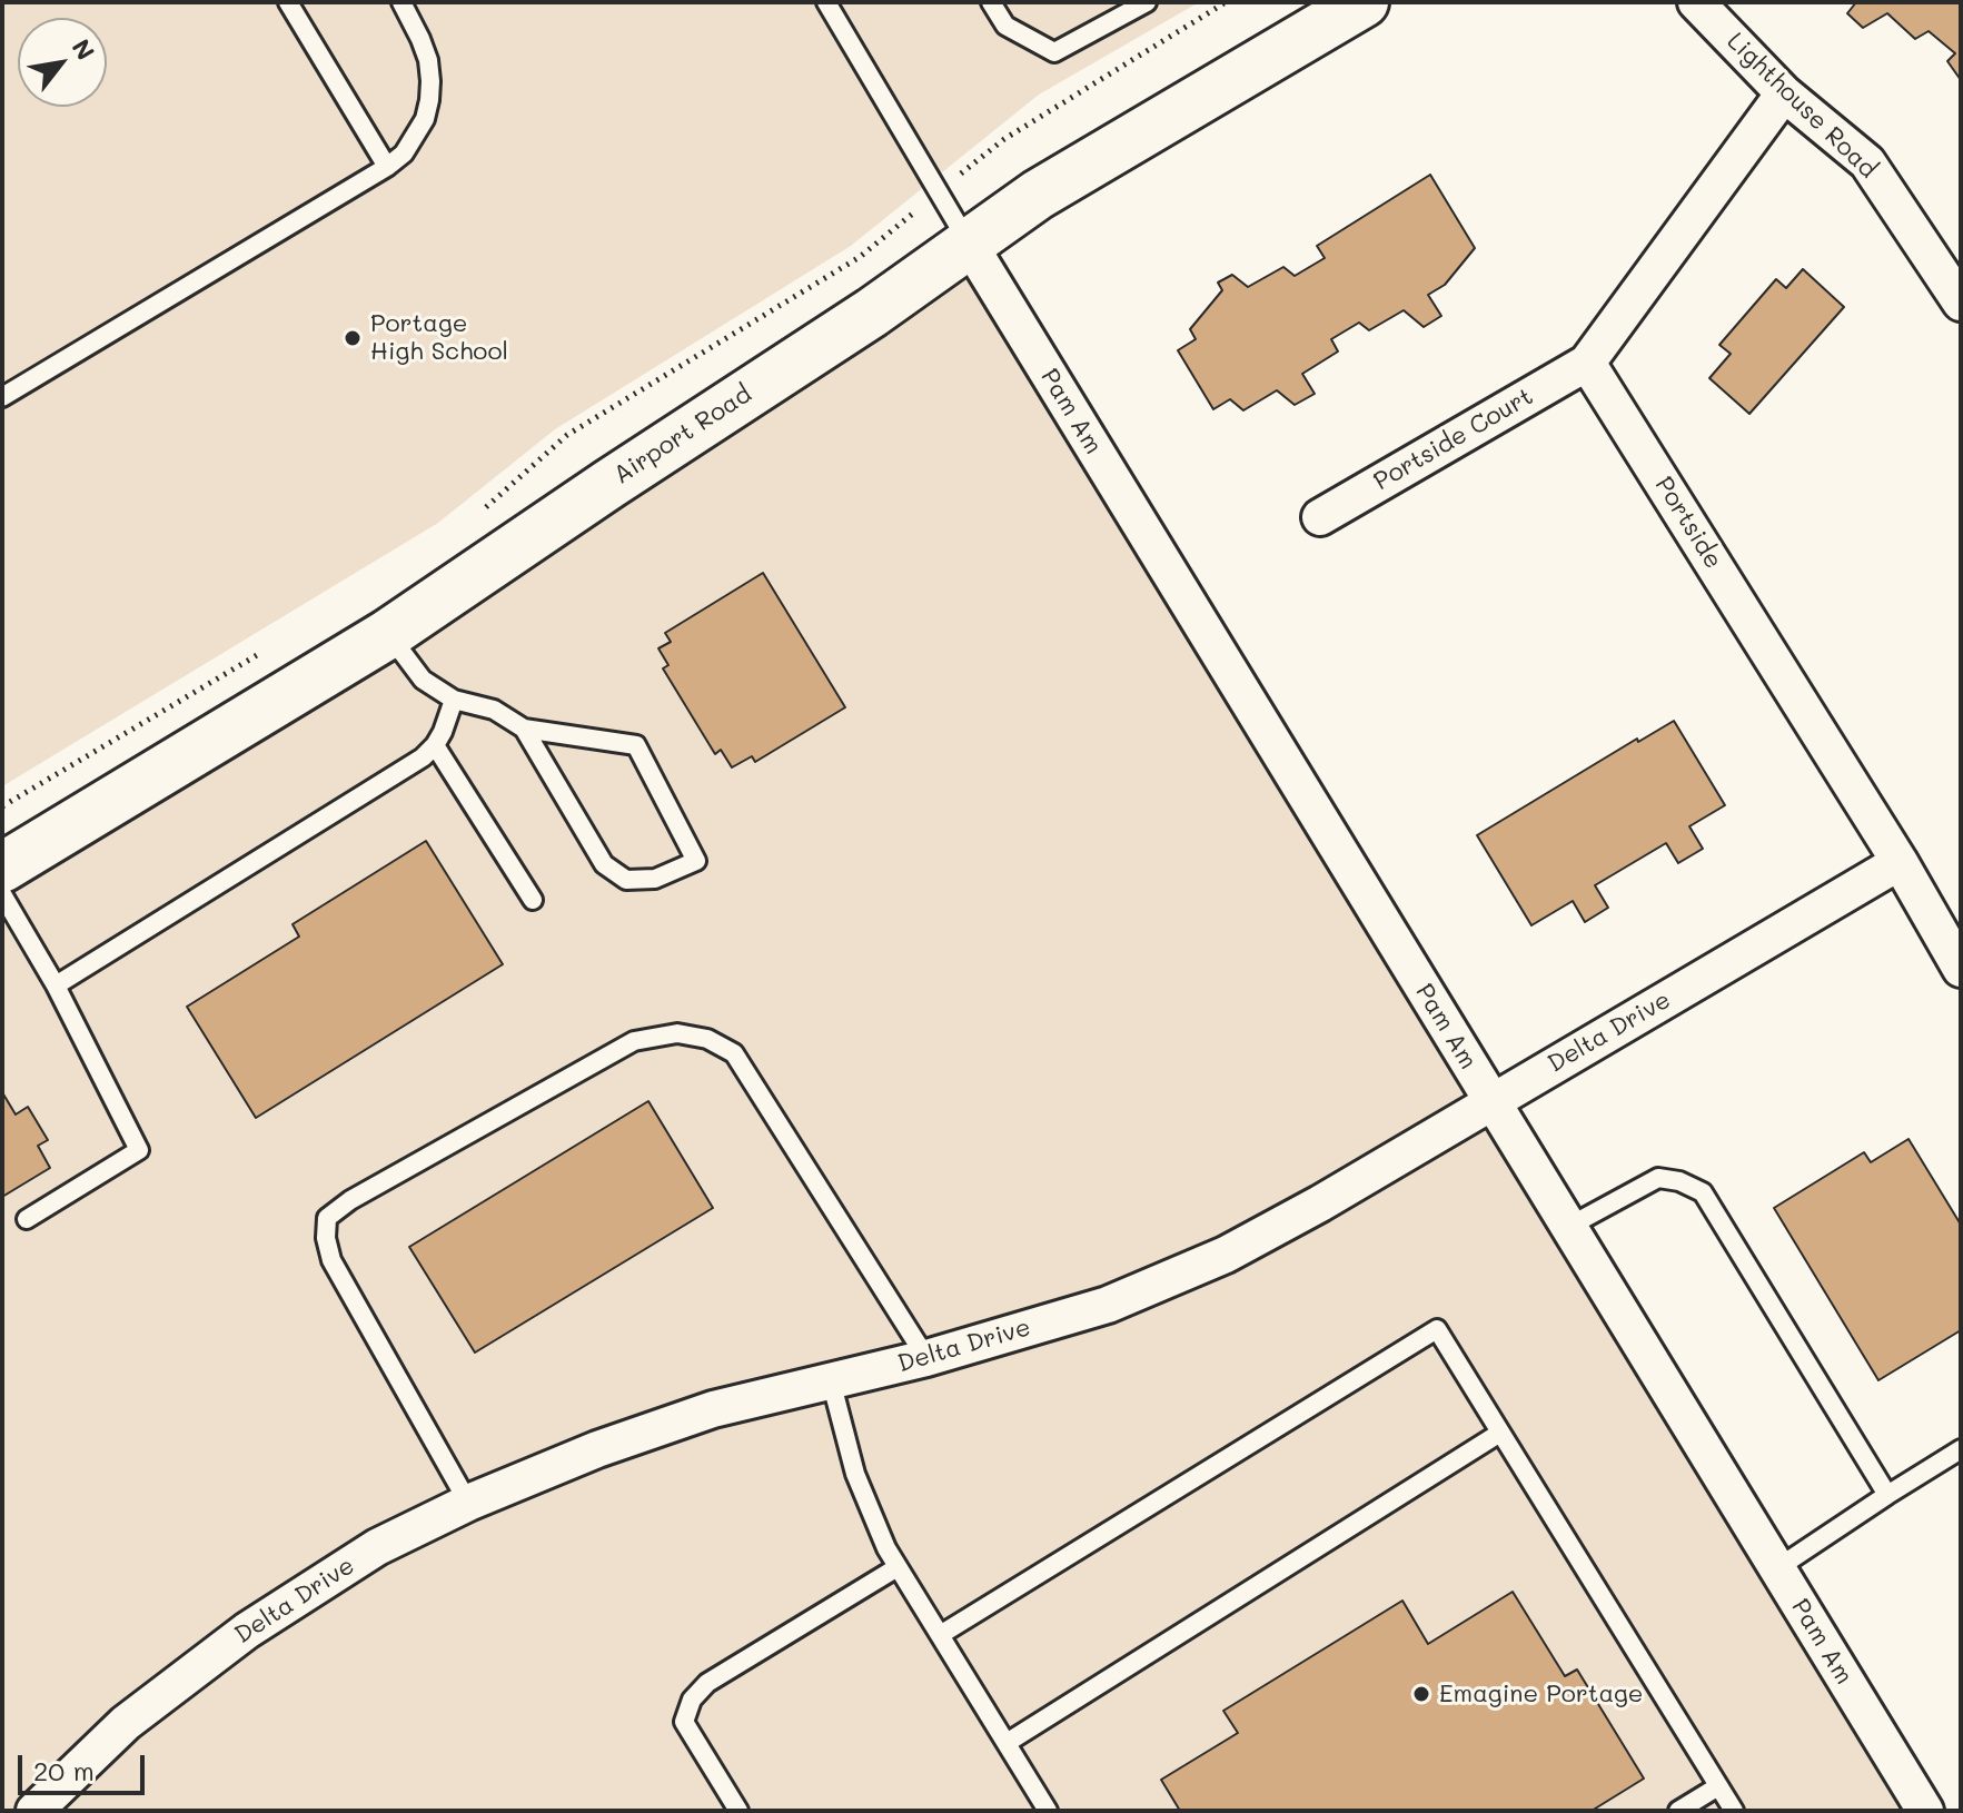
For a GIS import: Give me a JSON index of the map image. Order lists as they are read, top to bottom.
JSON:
{
  "streets": {
    "main road": ["Airport Road"],
    "street": [
      "Lighthouse Road",
      "Pam Am",
      "Portside Court",
      "Portside",
      "Delta Drive"
    ]
  },
  "crossings": [
    ["Pam Am", "Airport Road"],
    ["Pam Am", "Delta Drive"],
    ["Portside Court", "Portside"],
    ["Portside", "Delta Drive"]
  ],
  "places": ["Portage High School", "Emagine Portage"],
  "scale_bar": "20 m",
  "north": "top right"
}
